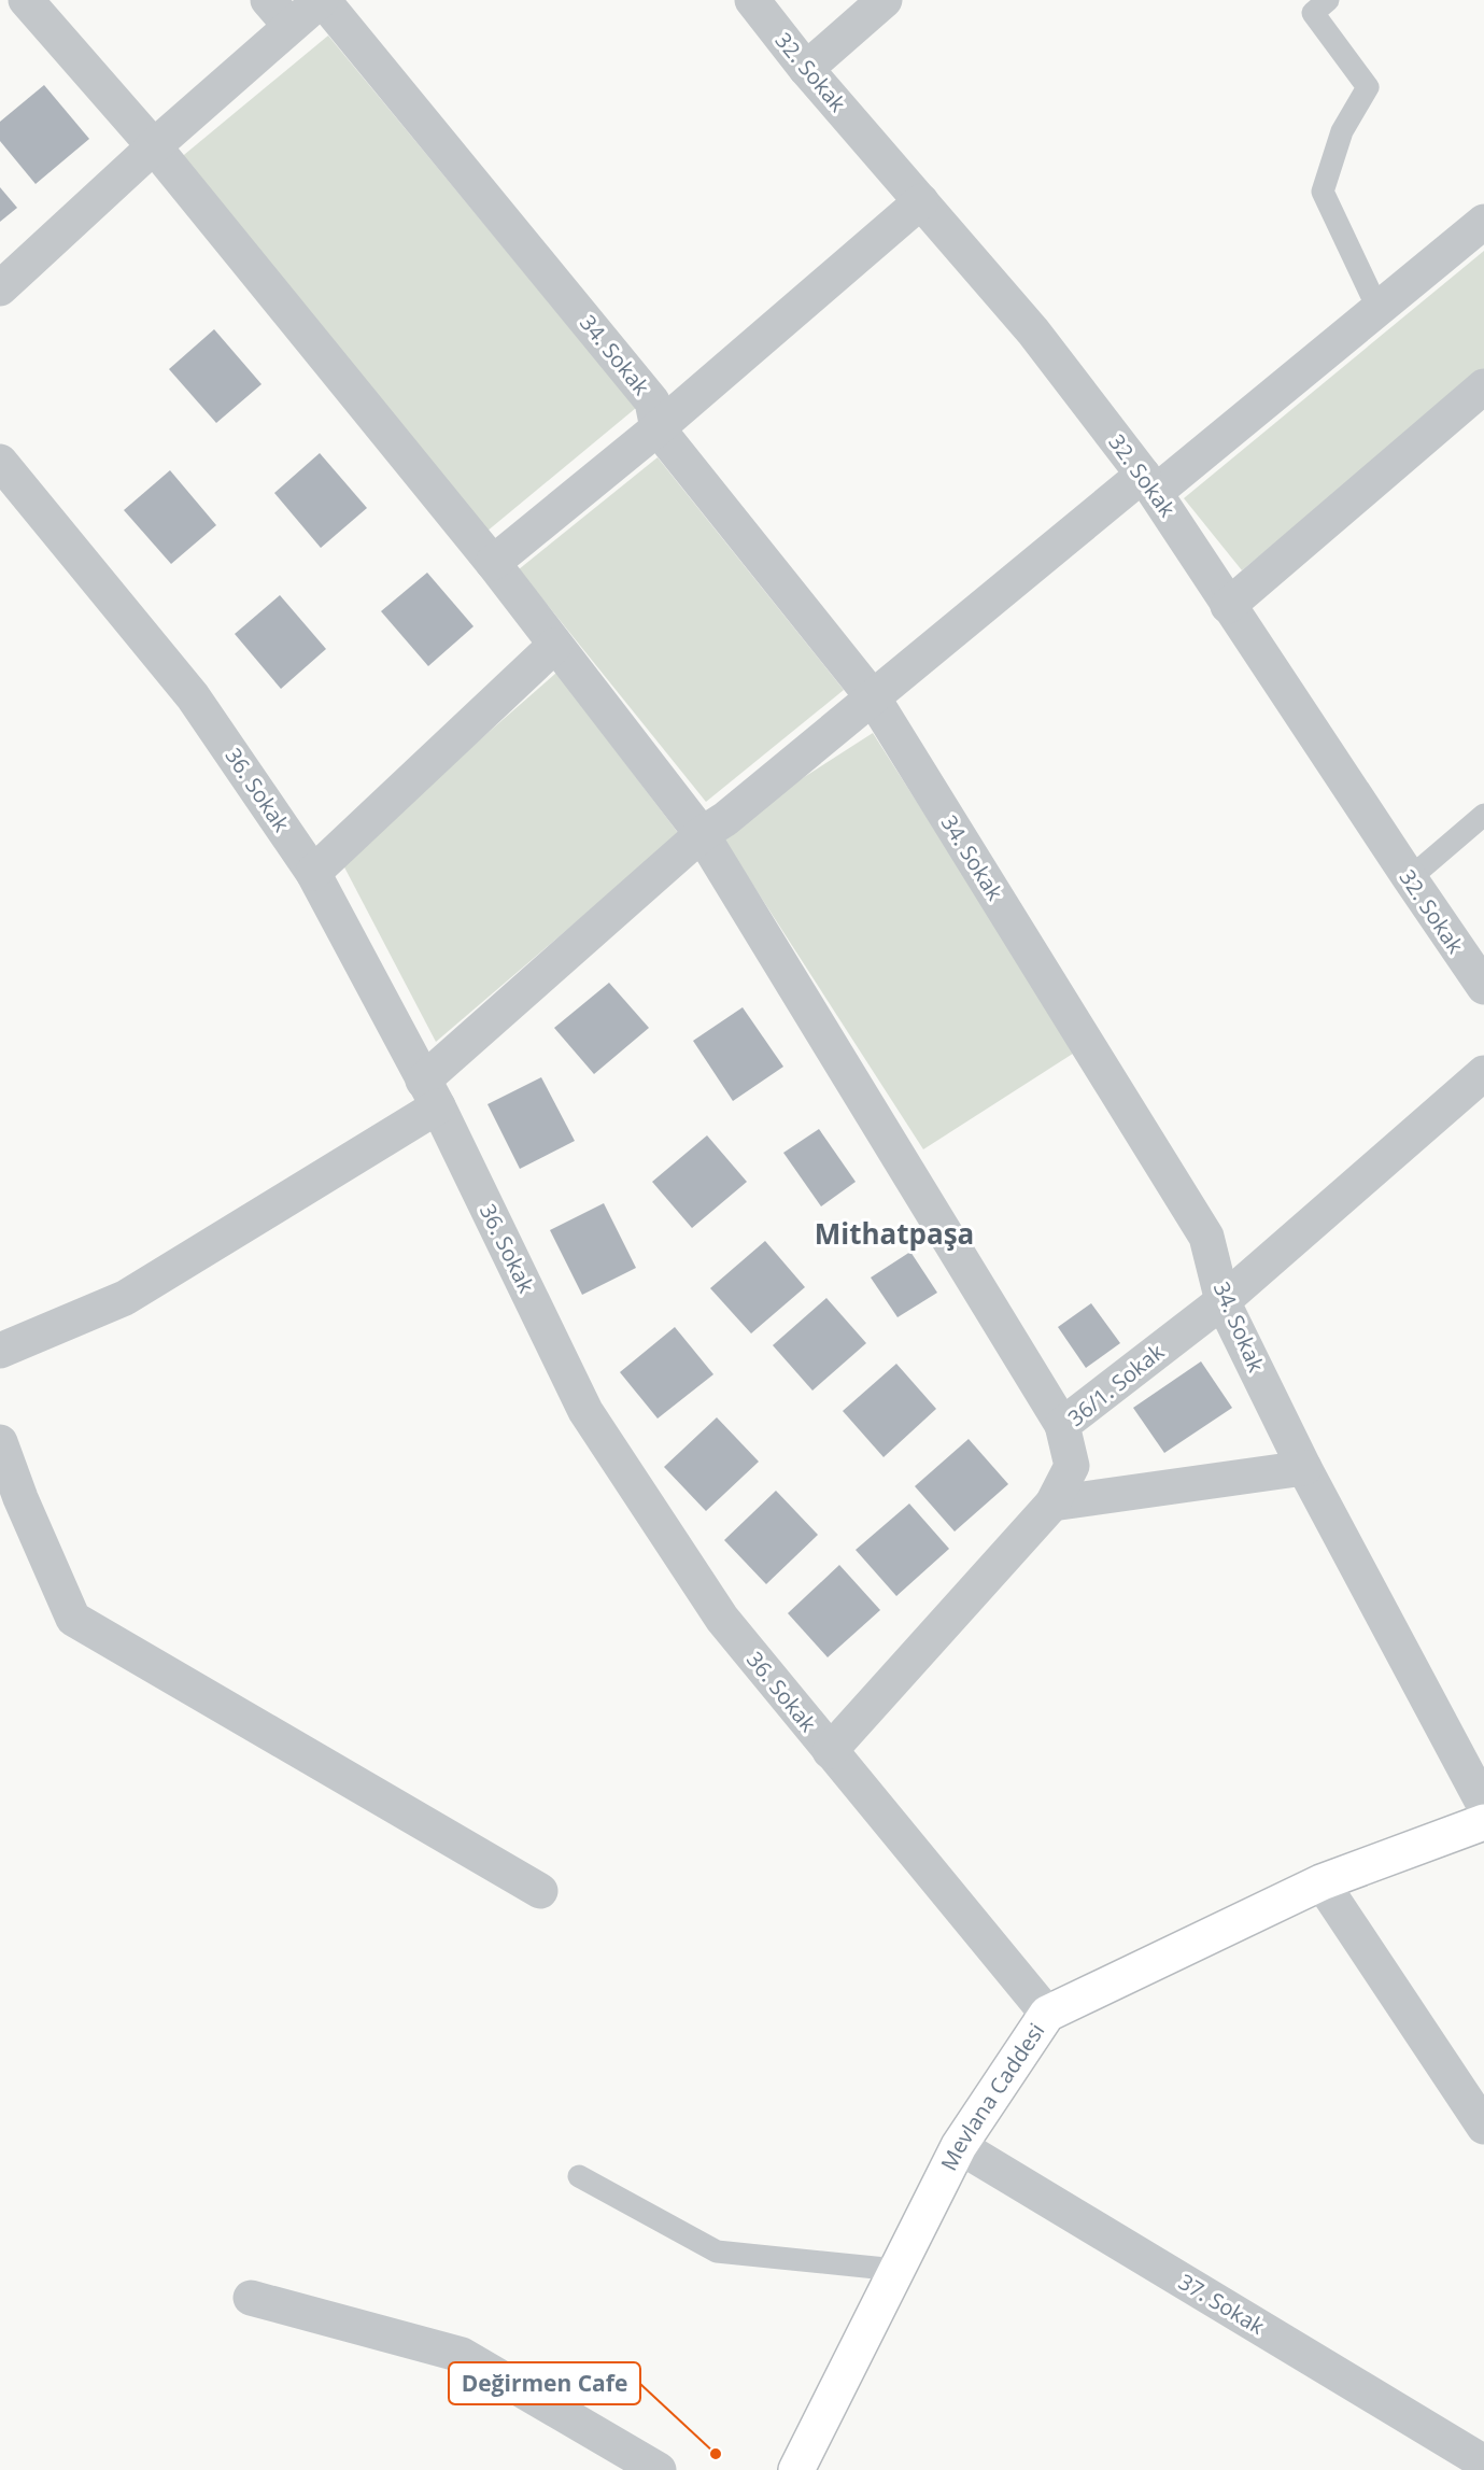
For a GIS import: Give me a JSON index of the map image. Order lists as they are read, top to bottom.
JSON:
{
  "streets": {
    "main road": ["Mevlana Caddesi"],
    "street": [
      "32. Sokak",
      "34. Sokak",
      "36. Sokak",
      "36/1. Sokak",
      "37. Sokak"
    ]
  },
  "crossings": [
    ["34. Sokak", "36/1. Sokak"],
    ["36. Sokak", "36/1. Sokak"],
    ["36. Sokak", "Mevlana Caddesi"],
    ["Mevlana Caddesi", "37. Sokak"]
  ],
  "districts": ["Mithatpaşa"],
  "places": ["Değirmen Cafe"]
}
